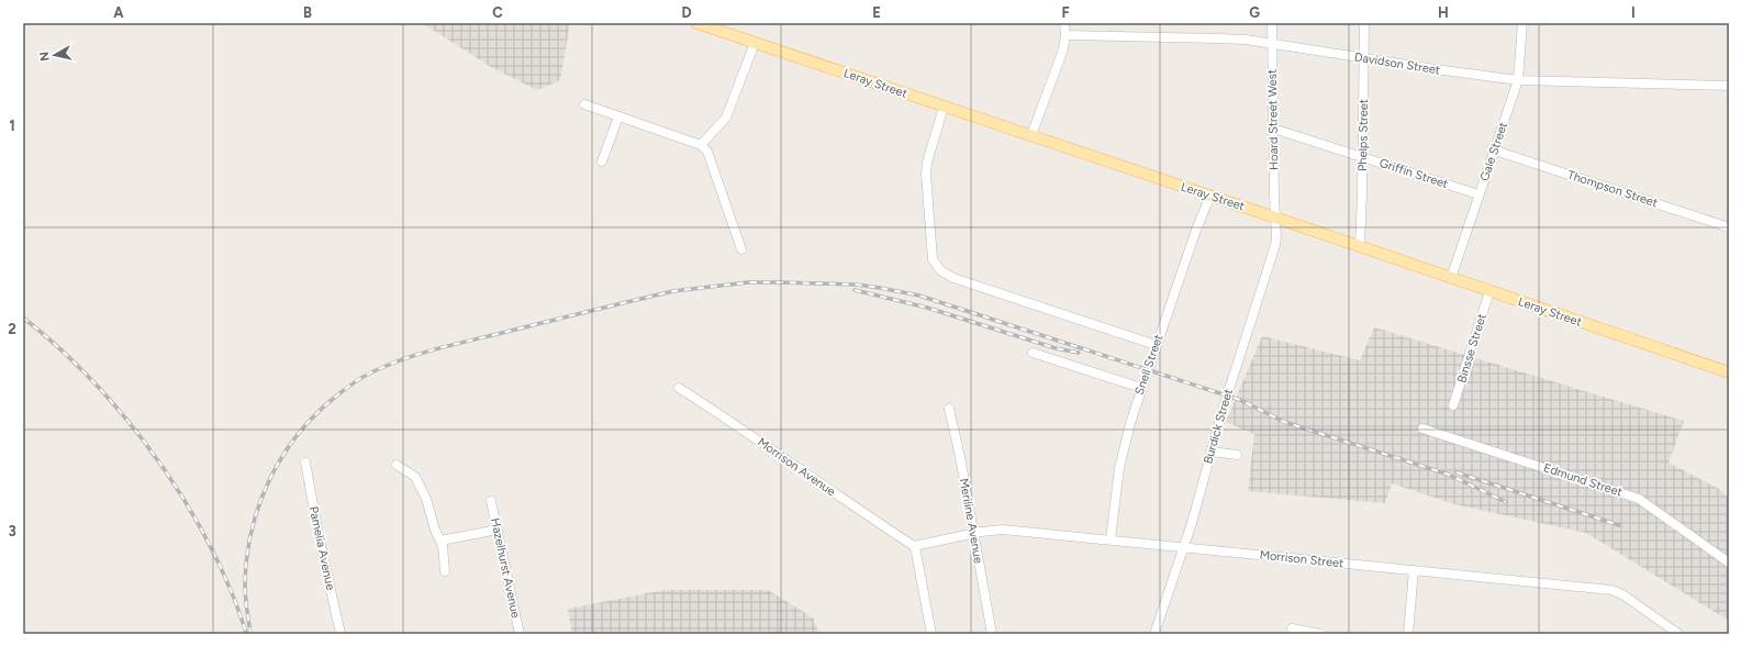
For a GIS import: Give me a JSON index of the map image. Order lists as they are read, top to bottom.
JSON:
{
  "streets": {
    "main road": ["Leray Street"],
    "street": [
      "Davidson Street",
      "Hoard Street West",
      "Phelps Street",
      "Gale Street",
      "Griffin Street",
      "Thompson Street",
      "Binsse Street",
      "Snell Street",
      "Burdick Street",
      "Morrison Avenue",
      "Edmund Street",
      "Meriline Avenue",
      "Pamelia Avenue",
      "Morrison Street",
      "Hazelhurst Avenue"
    ]
  },
  "crossings": [
    ["Davidson Street", "Hoard Street West"],
    ["Davidson Street", "Phelps Street"],
    ["Davidson Street", "Gale Street"],
    ["Leray Street", "Hoard Street West"],
    ["Leray Street", "Phelps Street"],
    ["Leray Street", "Gale Street"],
    ["Leray Street", "Binsse Street"],
    ["Leray Street", "Snell Street"],
    ["Leray Street", "Burdick Street"],
    ["Hoard Street West", "Griffin Street"],
    ["Hoard Street West", "Burdick Street"],
    ["Phelps Street", "Griffin Street"],
    ["Gale Street", "Griffin Street"],
    ["Gale Street", "Thompson Street"],
    ["Snell Street", "Morrison Street"],
    ["Burdick Street", "Morrison Street"],
    ["Morrison Avenue", "Morrison Street"],
    ["Meriline Avenue", "Morrison Street"]
  ],
  "north": "left",
  "grid": {
    "columns": [
      "A",
      "B",
      "C",
      "D",
      "E",
      "F",
      "G",
      "H",
      "I"
    ],
    "rows": ["1", "2", "3"]
  }
}
